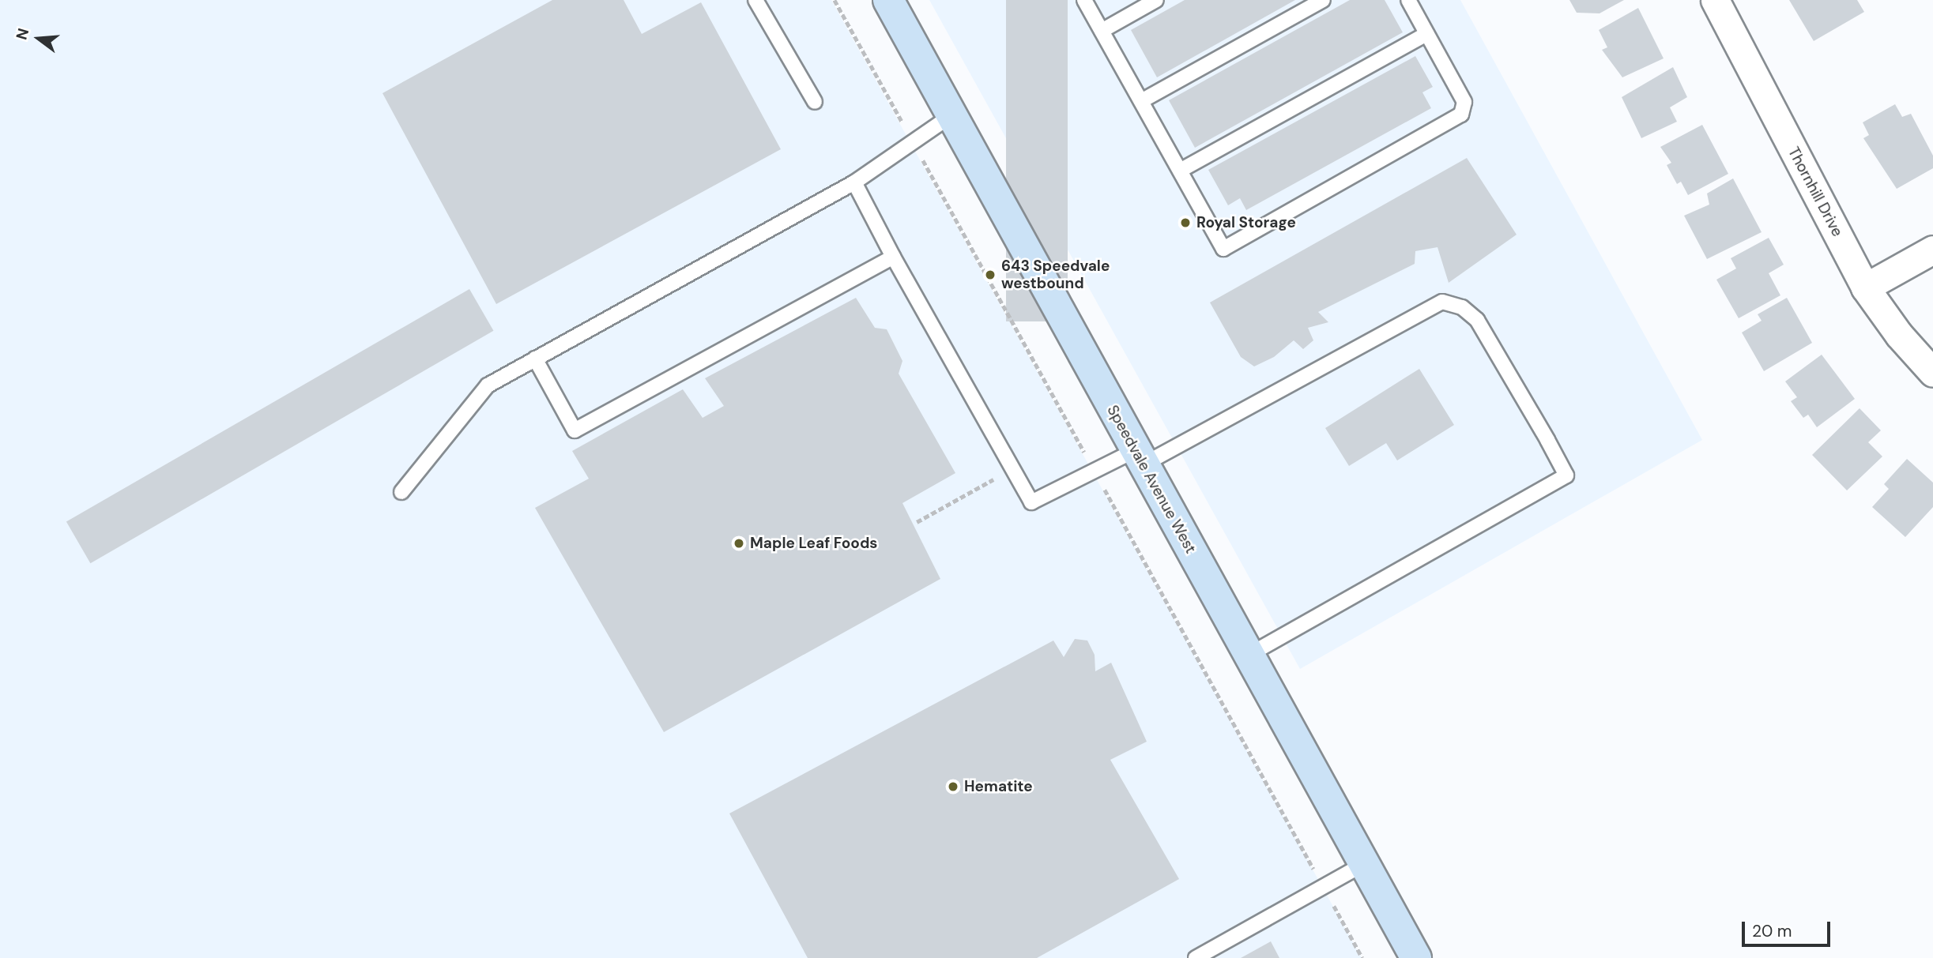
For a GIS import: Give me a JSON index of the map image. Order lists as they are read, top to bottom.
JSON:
{
  "streets": {
    "main road": ["Speedvale Avenue West"],
    "street": ["Thornhill Drive"]
  },
  "places": [
    "Royal Storage",
    "643 Speedvale westbound",
    "Maple Leaf Foods",
    "Hematite"
  ],
  "scale_bar": "20 m",
  "north": "left"
}
